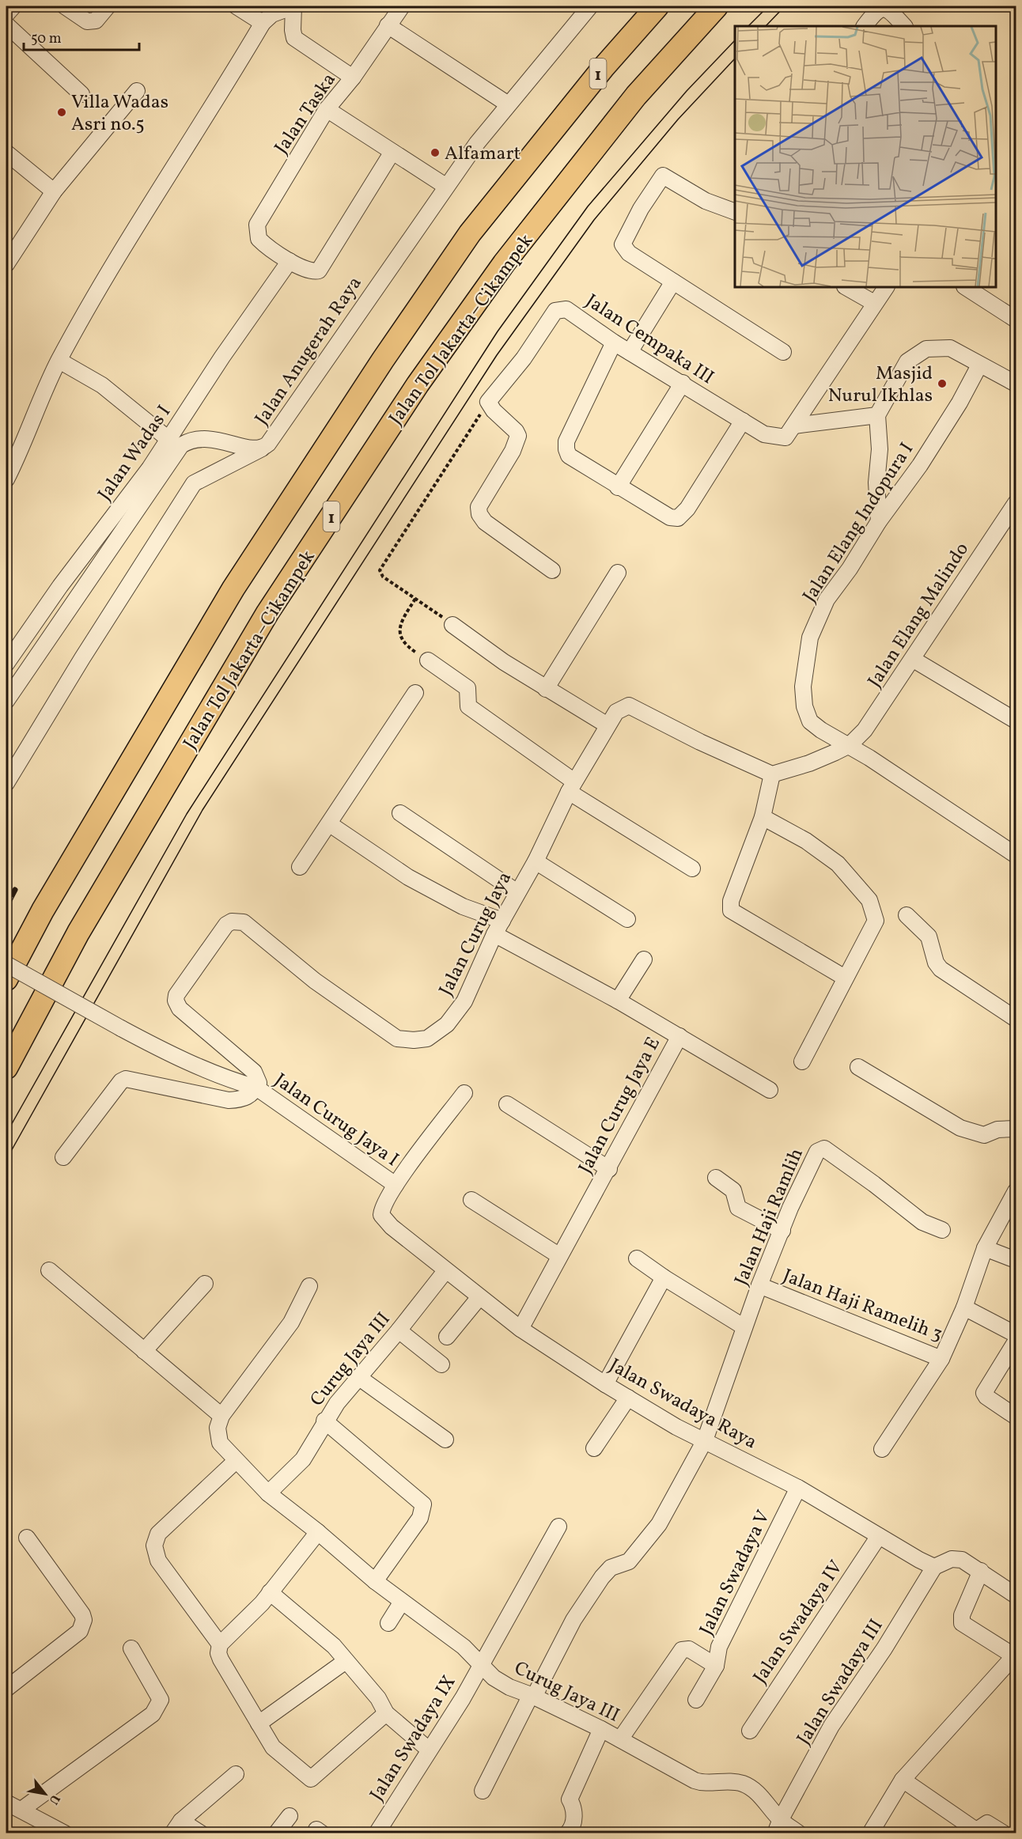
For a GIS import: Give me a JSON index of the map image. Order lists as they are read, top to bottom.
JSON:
{
  "streets": {
    "highway": ["1", "Jalan Tol Jakarta–Cikampek"],
    "street": [
      "Jalan Taska",
      "Jalan Cempaka III",
      "Jalan Anugerah Raya",
      "Jalan Wadas I",
      "Jalan Elang Indopura I",
      "Jalan Elang Malindo",
      "Jalan Curug Jaya",
      "Jalan Curug Jaya E",
      "Jalan Curug Jaya I",
      "Jalan Haji Ramlih",
      "Jalan Haji Ramelih 3",
      "Curug Jaya III",
      "Jalan Swadaya Raya",
      "Jalan Swadaya V",
      "Jalan Swadaya IV",
      "Jalan Swadaya III",
      "Jalan Swadaya IX"
    ]
  },
  "crossings": [
    ["Jalan Taska", "Jalan Wadas I"],
    ["Jalan Elang Indopura I", "Jalan Elang Malindo"],
    ["Jalan Curug Jaya", "Jalan Curug Jaya E"],
    ["Jalan Curug Jaya", "Jalan Curug Jaya I"],
    ["Jalan Curug Jaya E", "Jalan Swadaya Raya"],
    ["Jalan Curug Jaya I", "Jalan Swadaya Raya"],
    ["Jalan Haji Ramlih", "Jalan Haji Ramelih 3"],
    ["Jalan Haji Ramlih", "Curug Jaya III"],
    ["Jalan Haji Ramlih", "Jalan Swadaya Raya"],
    ["Curug Jaya III", "Jalan Swadaya Raya"],
    ["Curug Jaya III", "Jalan Swadaya III"],
    ["Curug Jaya III", "Jalan Swadaya IX"],
    ["Jalan Swadaya Raya", "Jalan Swadaya V"],
    ["Jalan Swadaya Raya", "Jalan Swadaya IV"],
    ["Jalan Swadaya Raya", "Jalan Swadaya III"]
  ],
  "places": ["Villa Wadas Asri no.5", "Alfamart", "Masjid Nurul Ikhlas"],
  "scale_bar": "50 m",
  "north": "bottom right"
}
